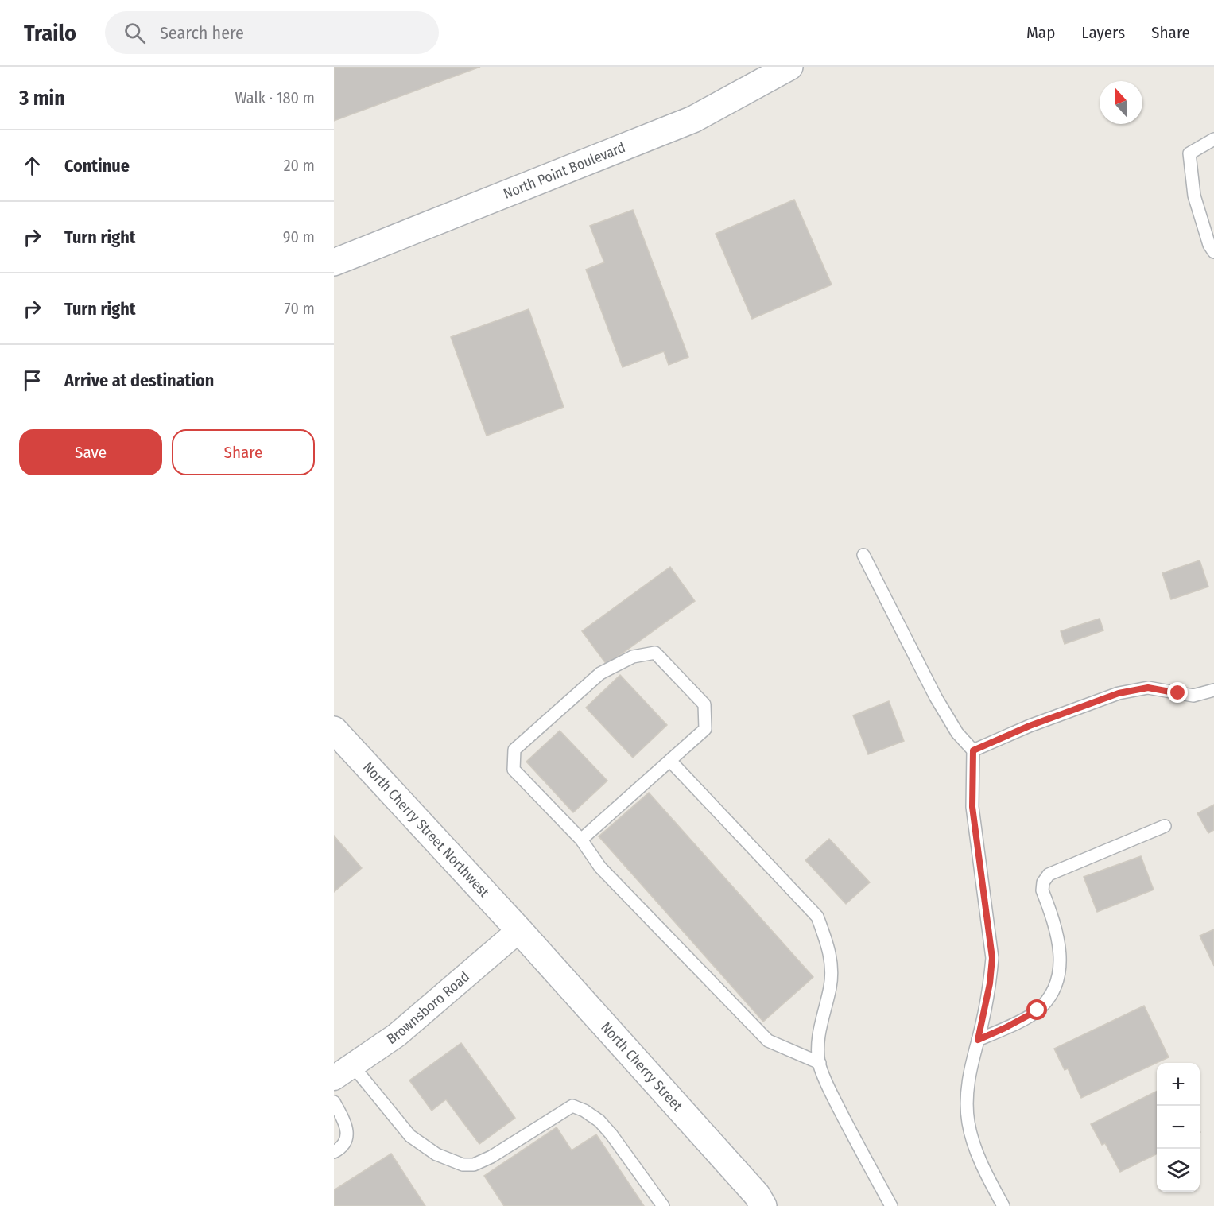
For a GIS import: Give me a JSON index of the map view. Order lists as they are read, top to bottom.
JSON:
{
  "streets": {
    "main road": ["North Point Boulevard", "North Cherry Street Northwest", "North Cherry Street"],
    "street": ["Brownsboro Road"]
  },
  "crossings": [
    ["North Cherry Street Northwest", "Brownsboro Road"],
    ["North Cherry Street Northwest", "North Cherry Street"],
    ["Brownsboro Road", "North Cherry Street"]
  ],
  "north": "top",
  "page": {
    "header": "Trailo",
    "search": "Search here",
    "nav": ["Map", "Layers", "Share"],
    "heading": ["3 min", "Walk · 180 m"],
    "list": [
      ["Continue", "20 m"],
      ["Turn right", "90 m"],
      ["Turn right", "70 m"],
      "Arrive at destination"
    ],
    "buttons": ["Save", "Share"],
    "map_buttons": ["+", "−"]
  }
}
